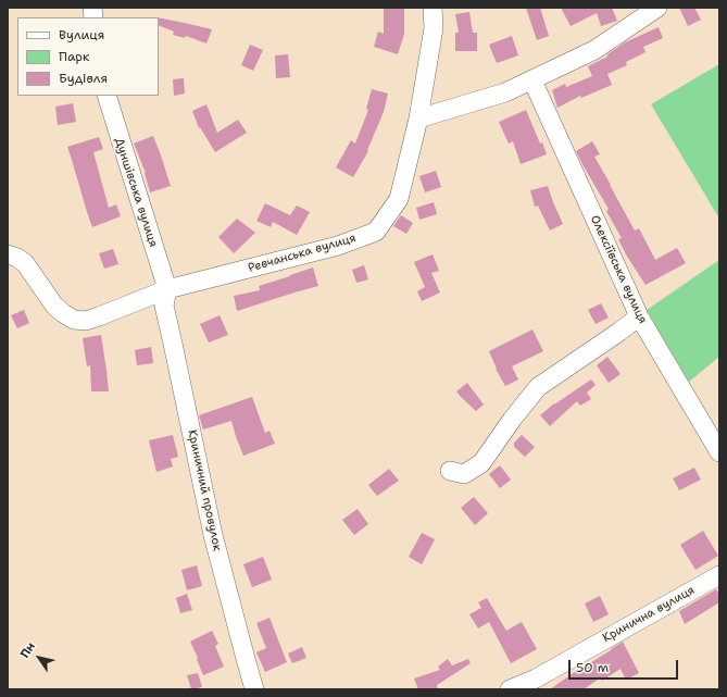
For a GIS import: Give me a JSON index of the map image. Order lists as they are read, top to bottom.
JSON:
{
  "streets": {
    "street": [
      "Дуншівська вулиця",
      "Ревчанська вулиця",
      "Олексіївська вулиця",
      "Криничний провулок",
      "Кринична вулиця"
    ]
  },
  "crossings": [
    ["Дуншівська вулиця", "Ревчанська вулиця"],
    ["Дуншівська вулиця", "Криничний провулок"],
    ["Ревчанська вулиця", "Криничний провулок"]
  ],
  "legend": ["Вулиця", "Парк", "Будівля"],
  "scale_bar": "50 m",
  "north": "top left"
}
